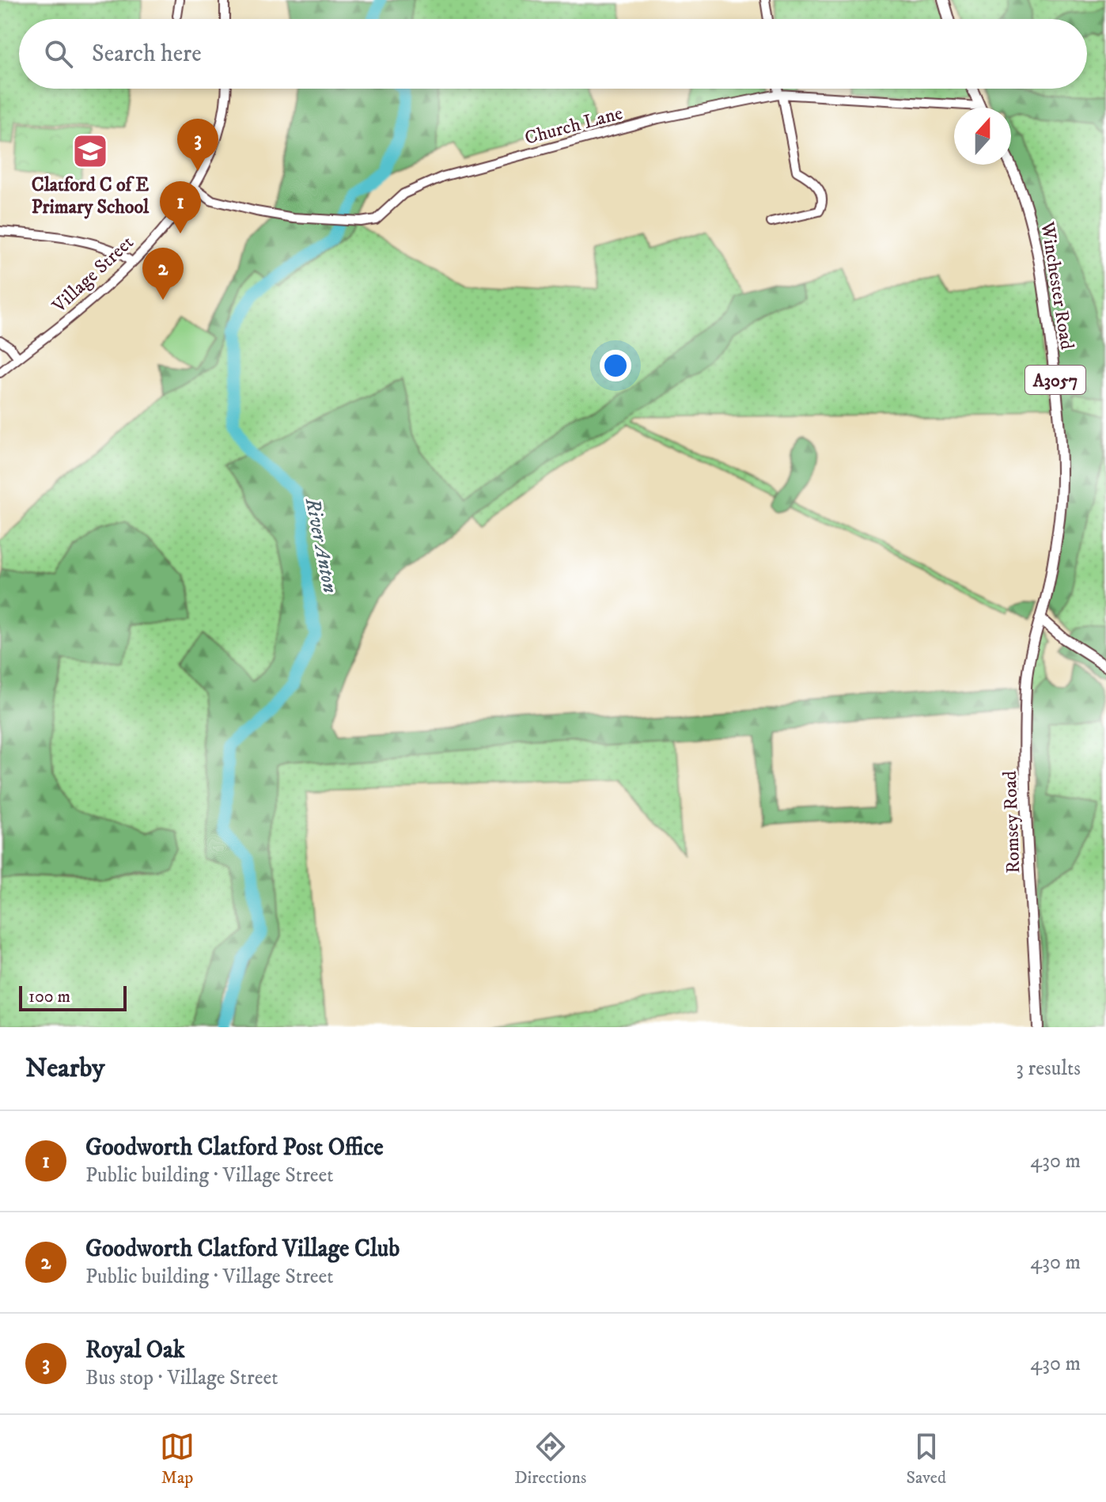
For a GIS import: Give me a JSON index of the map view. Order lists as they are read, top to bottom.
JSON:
{
  "streets": {
    "main road": ["Winchester Road", "A3057", "Romsey Road"],
    "street": ["Church Lane", "Village Street"]
  },
  "crossings": [
    ["Church Lane", "Village Street"],
    ["Winchester Road", "Romsey Road"]
  ],
  "water": ["River Anton"],
  "places": {
    "school or university": ["Clatford C of E Primary School"]
  },
  "scale_bar": "100 m",
  "north": "top",
  "page": {
    "search": "Search here",
    "pins": ["3", "1", "2"],
    "scale": "100 m",
    "heading": ["Nearby", "3 results"],
    "list": [
      {
        "mark": "1",
        "name": "Goodworth Clatford Post Office",
        "note": "Public building · Village Street",
        "value": "430 m"
      },
      {
        "mark": "2",
        "name": "Goodworth Clatford Village Club",
        "note": "Public building · Village Street",
        "value": "430 m"
      },
      {
        "mark": "3",
        "name": "Royal Oak",
        "note": "Bus stop · Village Street",
        "value": "430 m"
      }
    ],
    "nav": ["Map", "Directions", "Saved"]
  }
}
